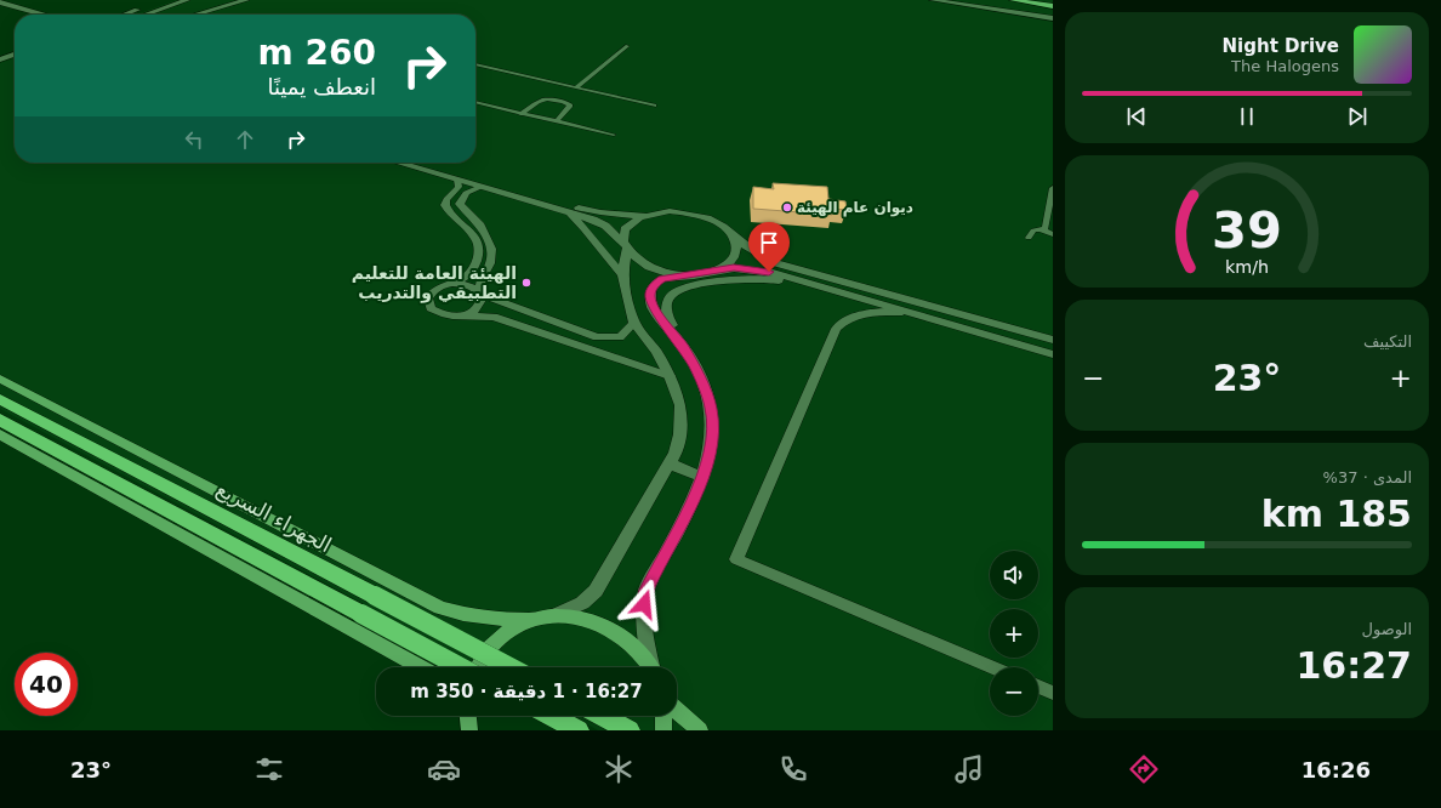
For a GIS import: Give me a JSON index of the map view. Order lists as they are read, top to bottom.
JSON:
{
  "streets": {
    "highway": ["الجهراء السريع"]
  },
  "places": ["ديوان عام الهيئة", "الهيئة العامة للتعليم التطبيقي والتدريب"],
  "page": {
    "turn": ["260 m", "انعطف يمينًا"],
    "song": ["Night Drive", "The Halogens"],
    "tile": [
      "التكييف",
      ["المدى · 37%", "185 km"],
      ["الوصول", "16:27"]
    ],
    "heat": ["−", "23°", "+"],
    "map_buttons": ["+", "−"],
    "limit": "40",
    "trip": "16:27 · 1 دقيقة · 350 m",
    "tabs": ["16:26", "23°"],
    "gauge": ["39", "km/h"]
  }
}
